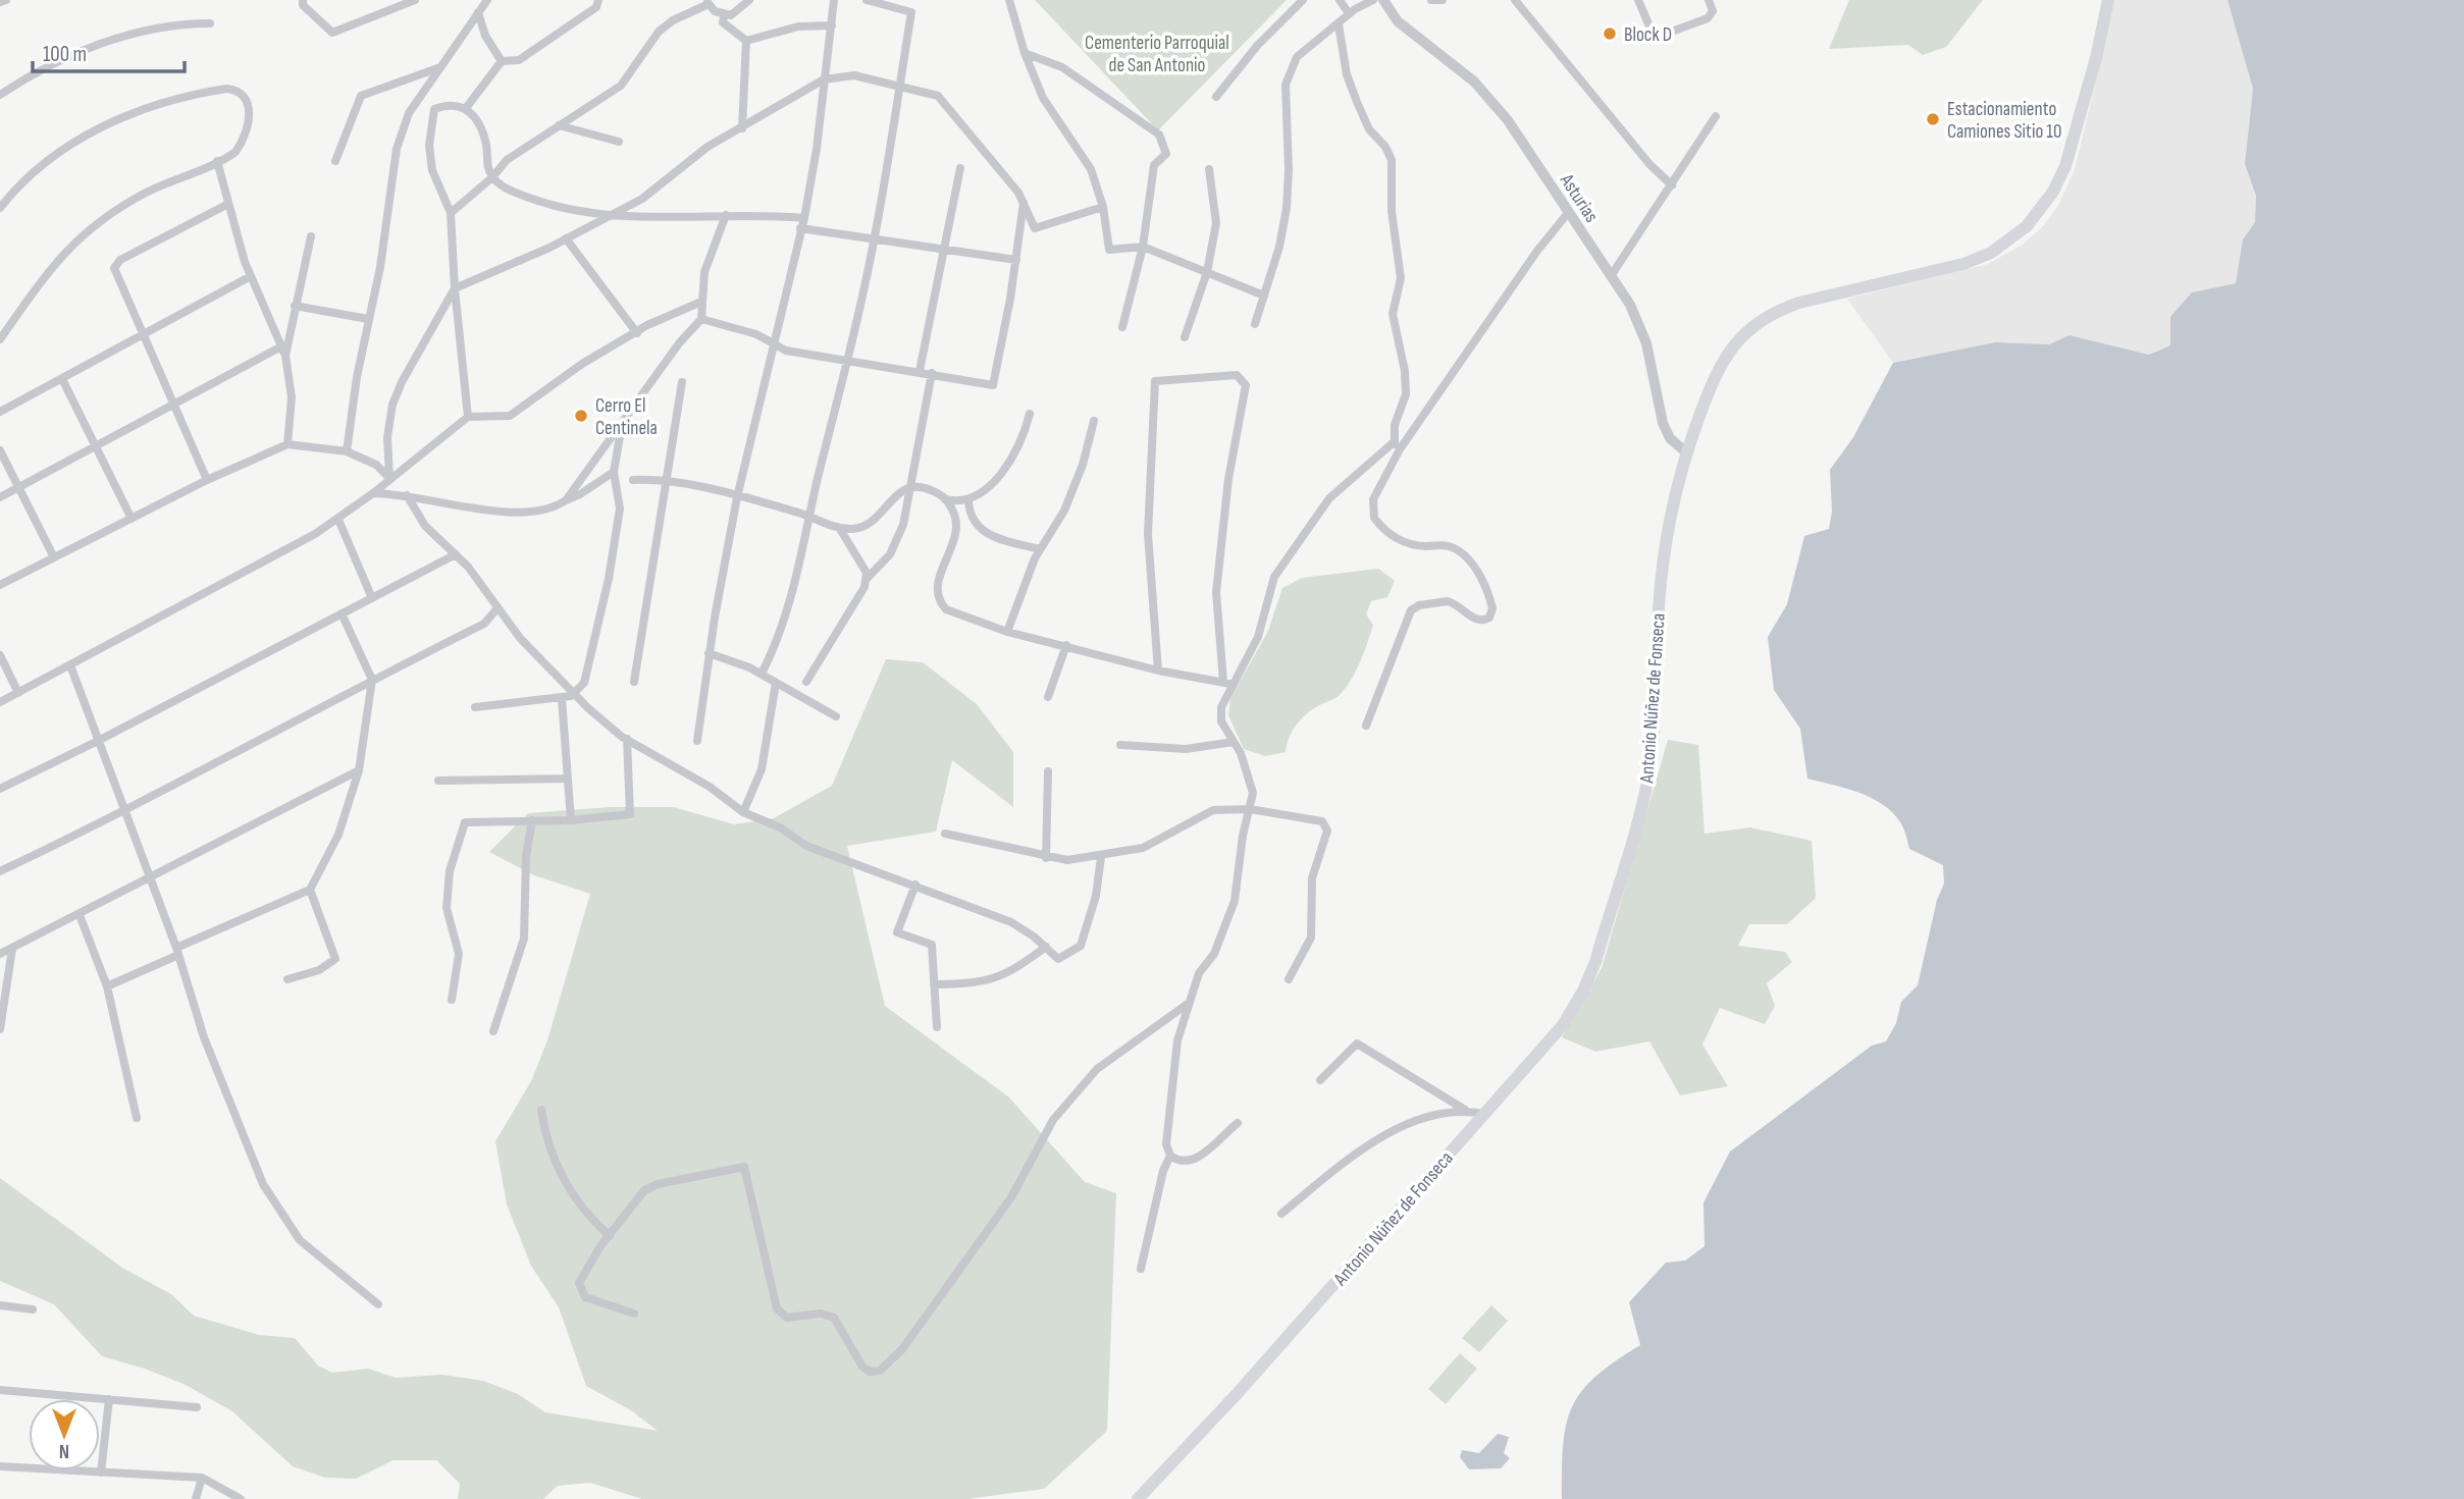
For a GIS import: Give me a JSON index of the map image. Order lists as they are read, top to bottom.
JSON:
{
  "streets": {
    "main road": ["Antonio Núñez de Fonseca"],
    "street": ["Asturias"]
  },
  "crossings": [
    ["Asturias", "Antonio Núñez de Fonseca"]
  ],
  "parks": ["Cementerio Parroquial de San Antonio"],
  "places": ["Block D", "Estacionamiento Camiones Sitio 10", "Cerro El Centinela"],
  "scale_bar": "100 m",
  "north": "bottom"
}
